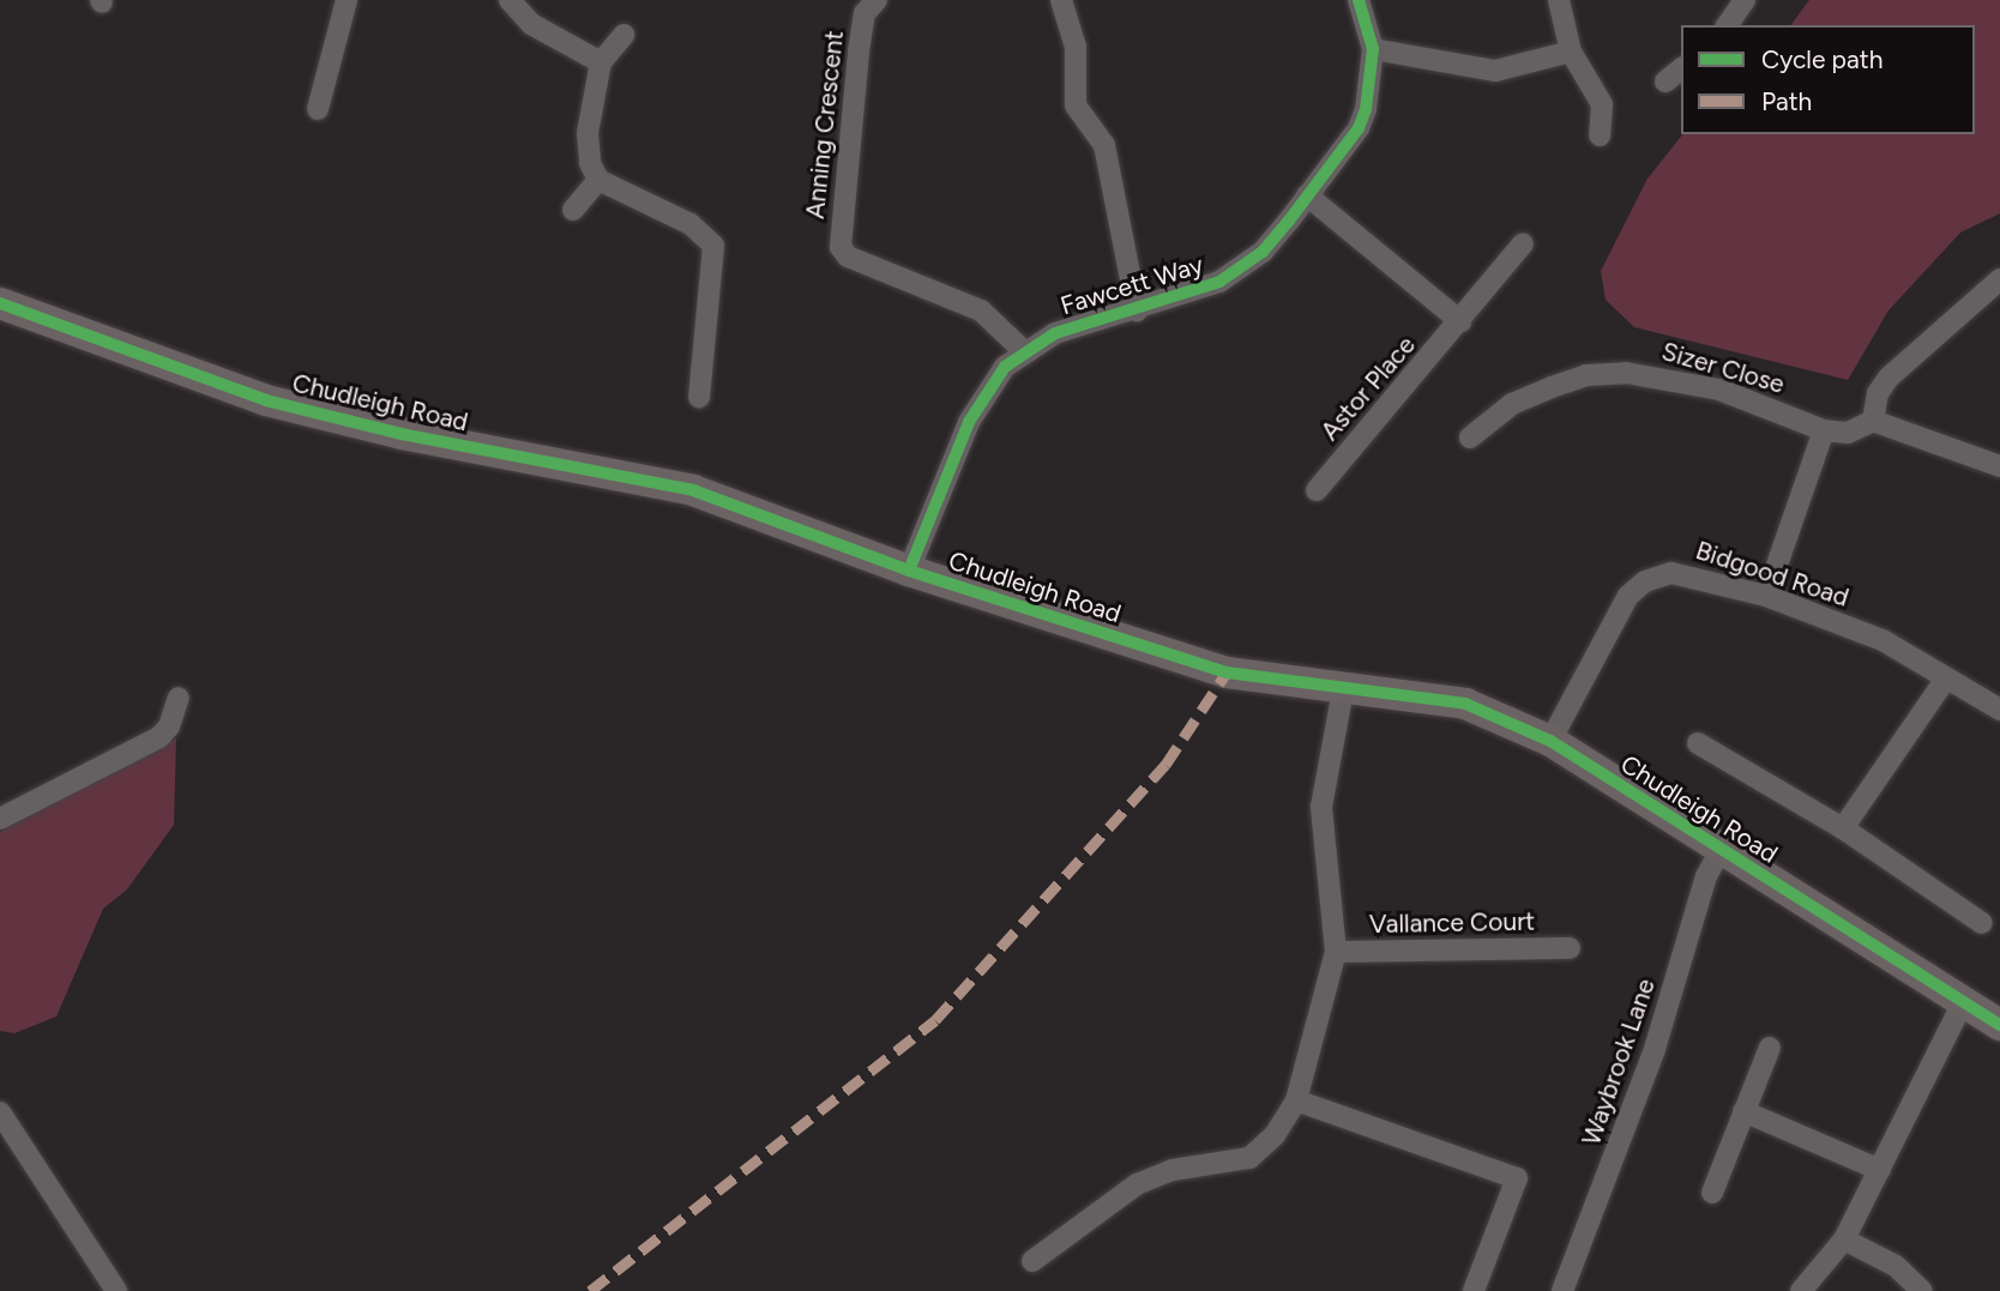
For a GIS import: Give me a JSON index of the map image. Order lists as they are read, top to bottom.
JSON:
{
  "streets": {
    "street": [
      "Anning Crescent",
      "Fawcett Way",
      "Sizer Close",
      "Astor Place",
      "Chudleigh Road",
      "Bidgood Road",
      "Vallance Court",
      "Waybrook Lane"
    ]
  },
  "crossings": [
    ["Anning Crescent", "Fawcett Way"],
    ["Fawcett Way", "Chudleigh Road"],
    ["Chudleigh Road", "Bidgood Road"],
    ["Chudleigh Road", "Waybrook Lane"]
  ],
  "legend": ["Cycle path", "Path"]
}
